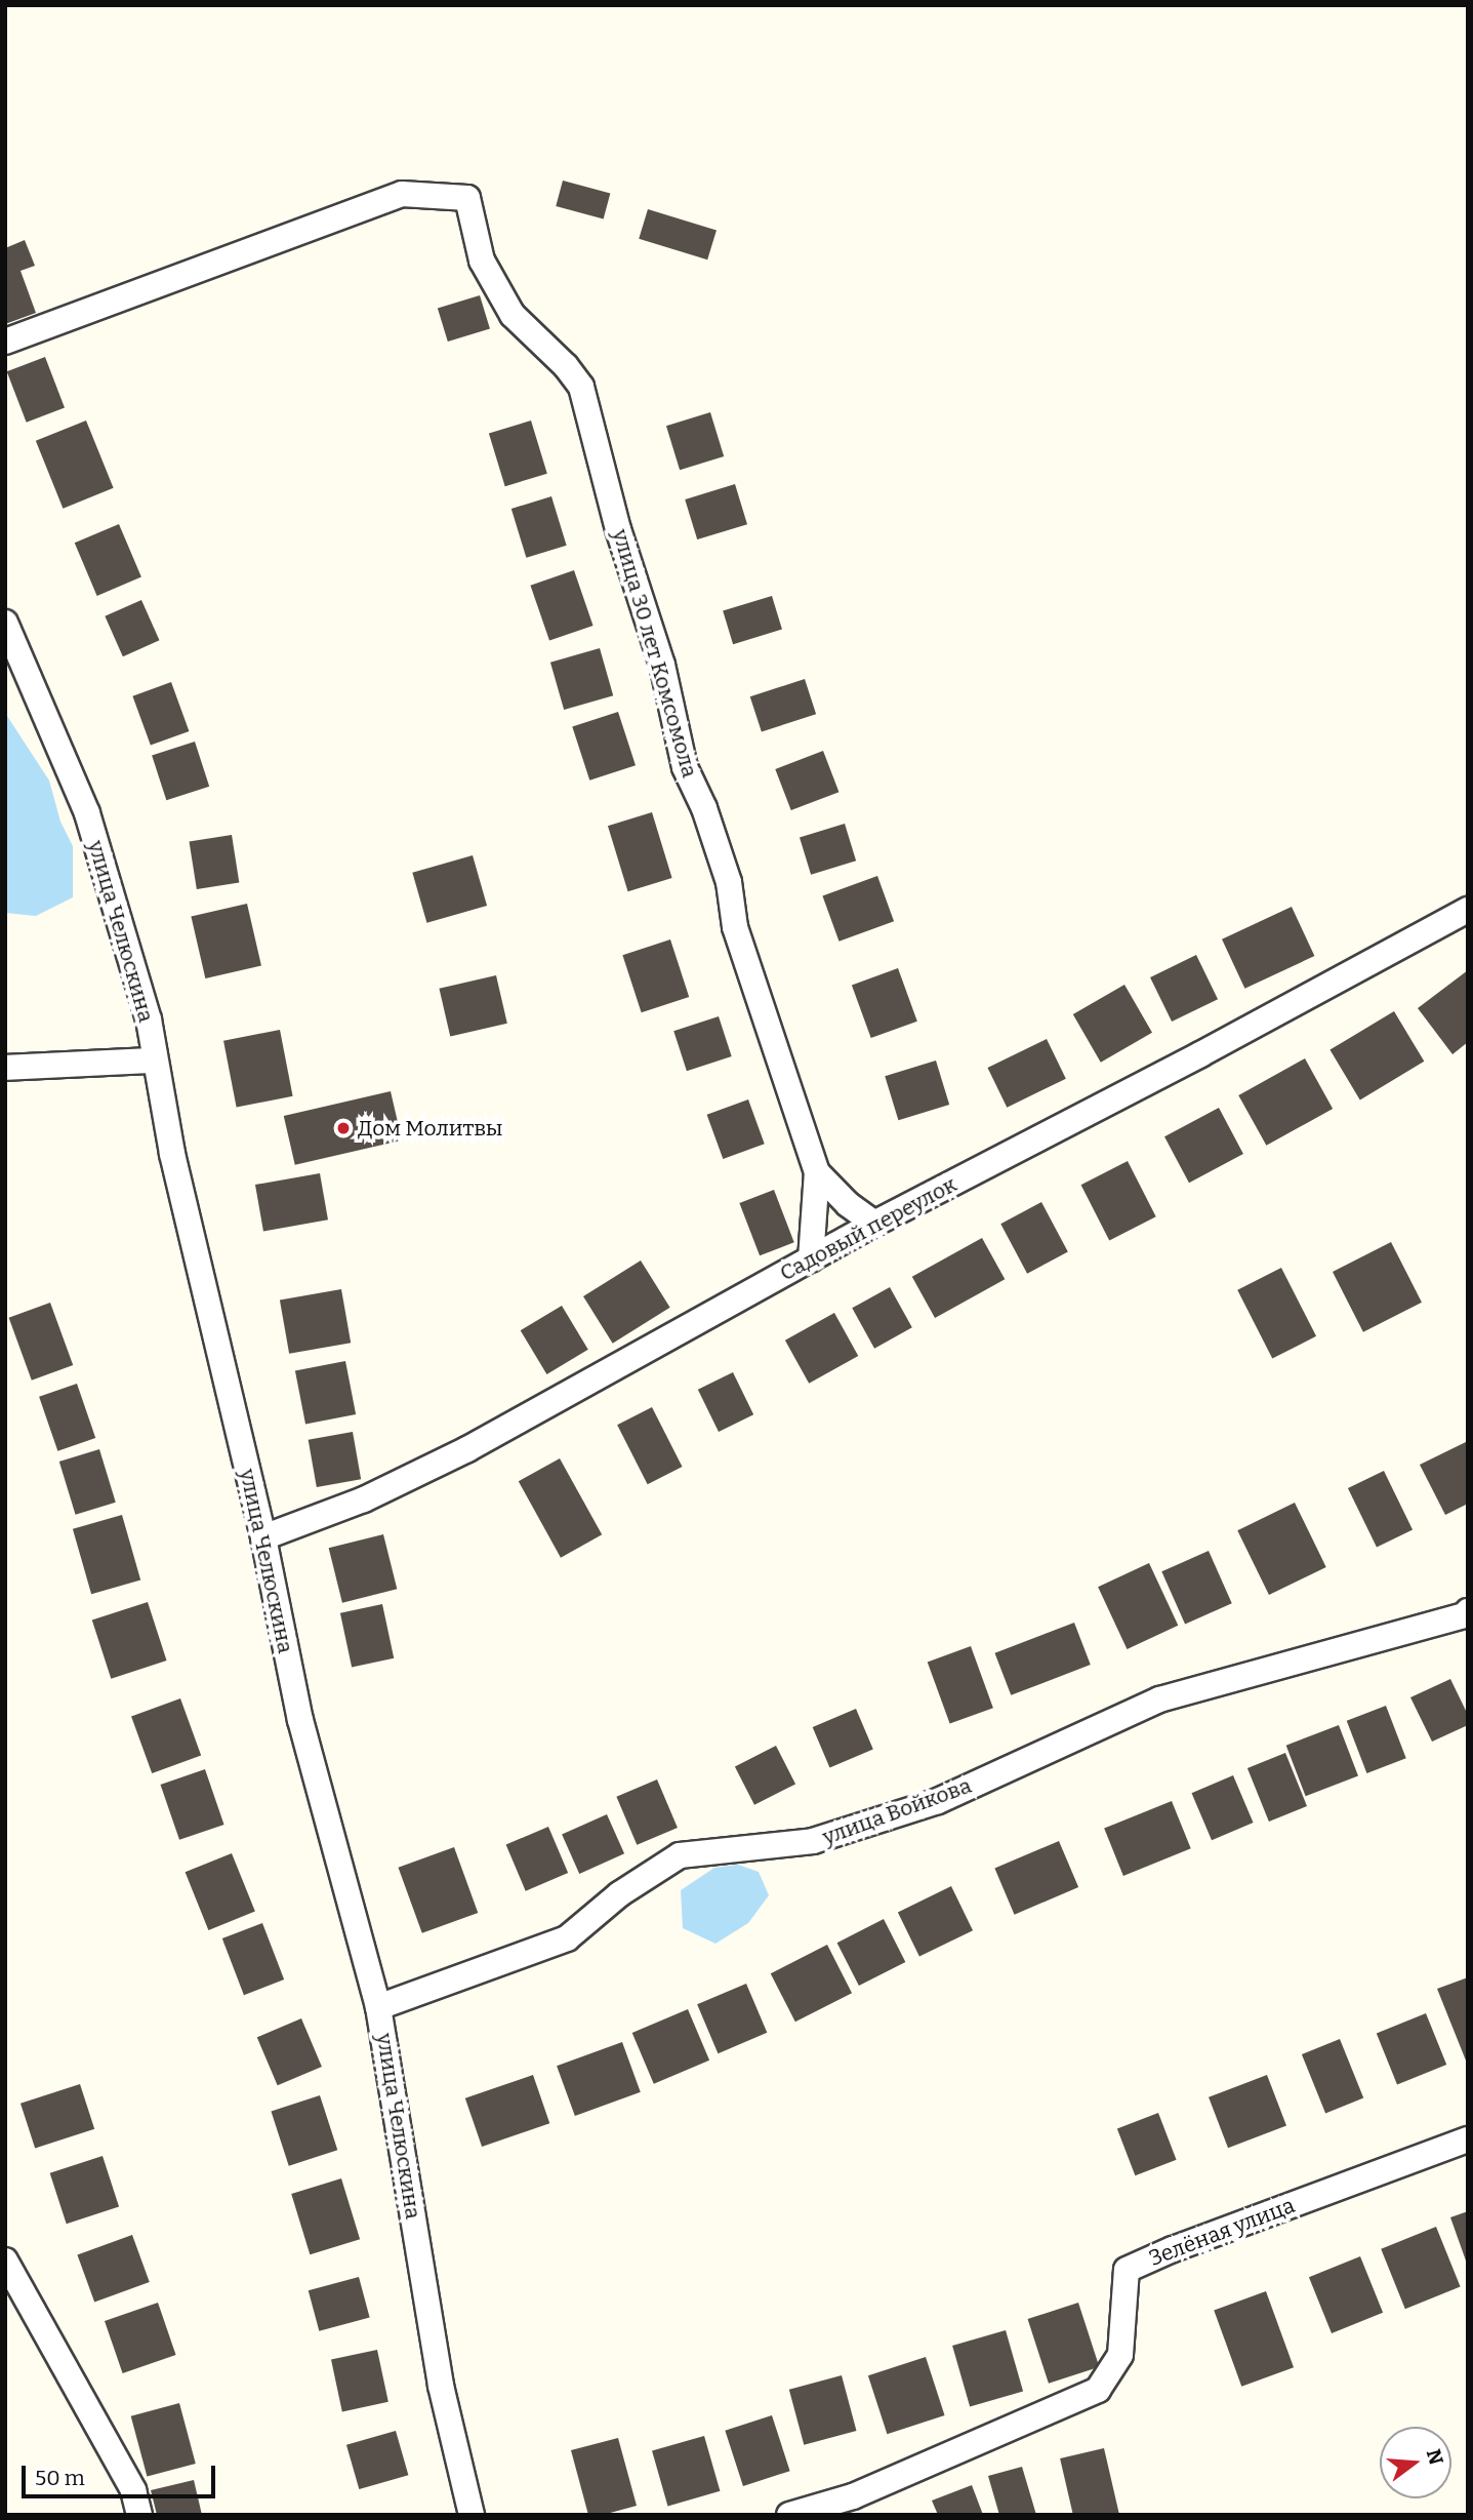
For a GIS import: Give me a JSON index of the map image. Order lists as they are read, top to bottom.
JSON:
{
  "streets": {
    "street": [
      "улица 30 лет Комсомола",
      "улица Челюскина",
      "Садовый переулок",
      "улица Войкова",
      "Зелёная улица"
    ]
  },
  "crossings": [
    ["улица 30 лет Комсомола", "Садовый переулок"],
    ["улица Челюскина", "Садовый переулок"],
    ["улица Челюскина", "улица Войкова"]
  ],
  "places": ["Дом Молитвы"],
  "scale_bar": "50 m",
  "north": "right"
}
